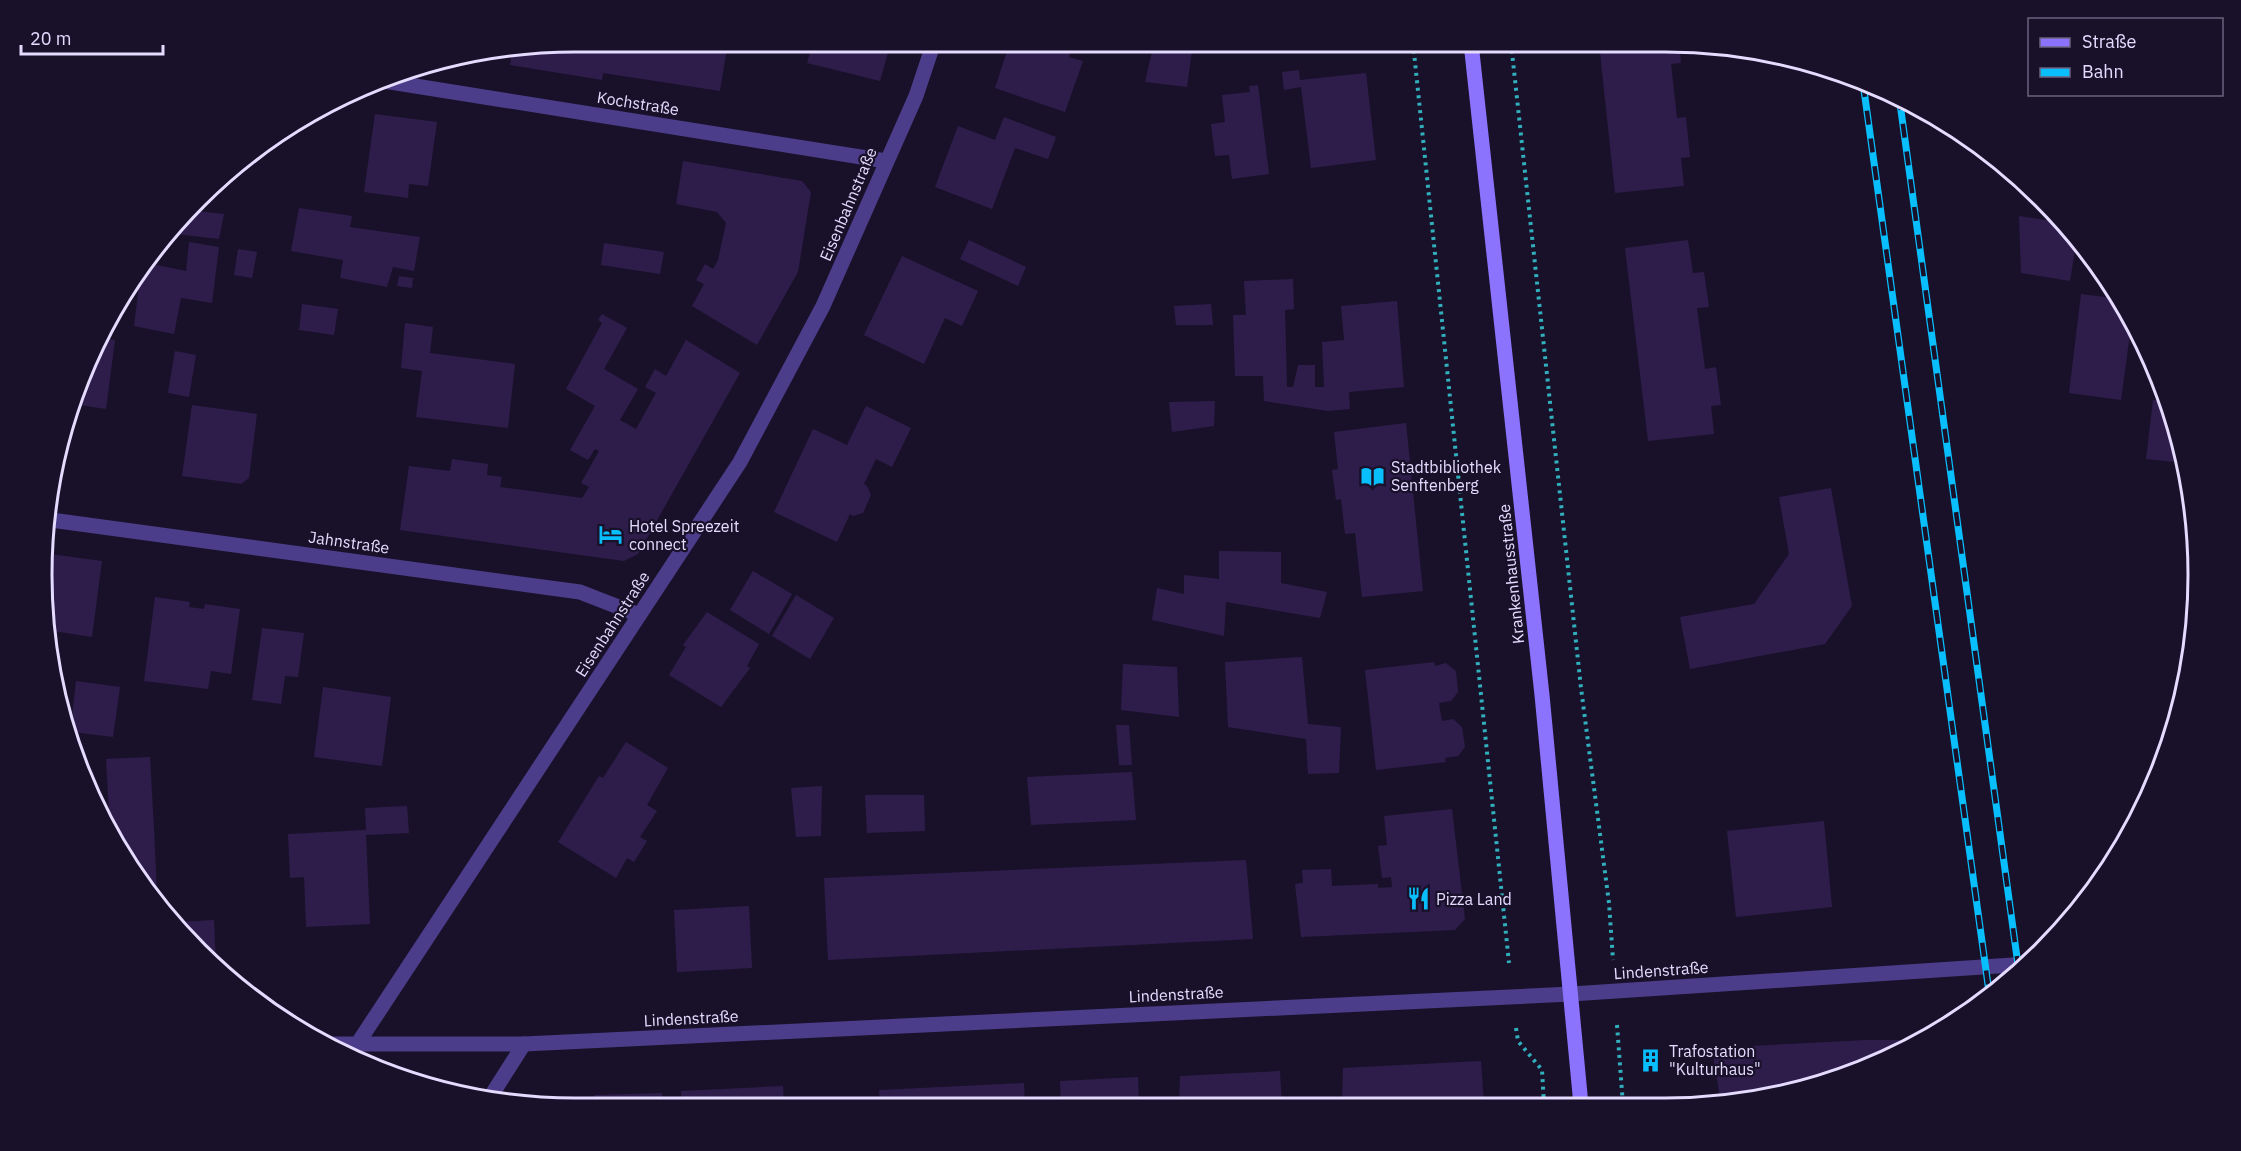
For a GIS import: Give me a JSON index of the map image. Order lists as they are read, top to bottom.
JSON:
{
  "streets": {
    "main road": ["Krankenhausstraße"],
    "street": [
      "Kochstraße",
      "Eisenbahnstraße",
      "Jahnstraße",
      "Lindenstraße"
    ]
  },
  "crossings": [
    ["Kochstraße", "Eisenbahnstraße"],
    ["Eisenbahnstraße", "Jahnstraße"],
    ["Eisenbahnstraße", "Lindenstraße"],
    ["Krankenhausstraße", "Lindenstraße"]
  ],
  "places": {
    "library": ["Stadtbibliothek Senftenberg"],
    "hotel": ["Hotel Spreezeit connect"],
    "restaurant": ["Pizza Land"],
    "building": ["Trafostation \"Kulturhaus\""]
  },
  "legend": ["Straße", "Bahn"],
  "scale_bar": "20 m"
}
